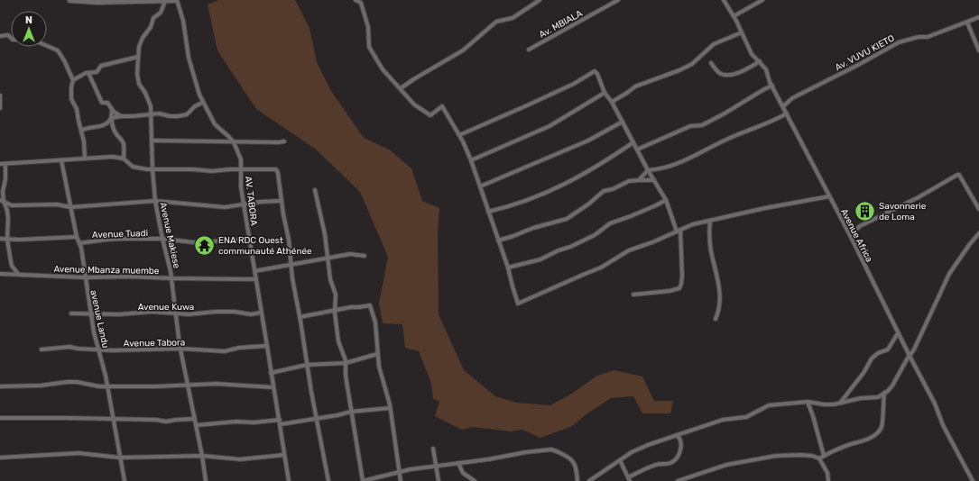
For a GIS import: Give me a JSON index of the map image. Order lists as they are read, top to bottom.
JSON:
{
  "streets": {
    "street": [
      "Av. MBIALA",
      "Av. VUVU KIETO",
      "AV. TABORA",
      "Avenue Tuadi",
      "Avenue Makiese",
      "Avenue Africa",
      "Avenue Mbanza muembe",
      "Avenue Kuwa",
      "avenue Landu",
      "Avenue Tabora"
    ]
  },
  "crossings": [
    ["Av. VUVU KIETO", "Avenue Africa"],
    ["AV. TABORA", "Avenue Tuadi"],
    ["AV. TABORA", "Avenue Mbanza muembe"],
    ["AV. TABORA", "Avenue Kuwa"],
    ["AV. TABORA", "Avenue Tabora"],
    ["Avenue Tuadi", "Avenue Makiese"],
    ["Avenue Tuadi", "avenue Landu"],
    ["Avenue Makiese", "Avenue Mbanza muembe"],
    ["Avenue Makiese", "Avenue Kuwa"],
    ["Avenue Makiese", "Avenue Tabora"],
    ["Avenue Mbanza muembe", "avenue Landu"],
    ["Avenue Kuwa", "avenue Landu"],
    ["avenue Landu", "Avenue Tabora"]
  ],
  "places": {
    "building": ["Savonnerie de Loma"],
    "temple": ["ENA RDC Ouest communauté Athénée"]
  },
  "north": "top"
}
